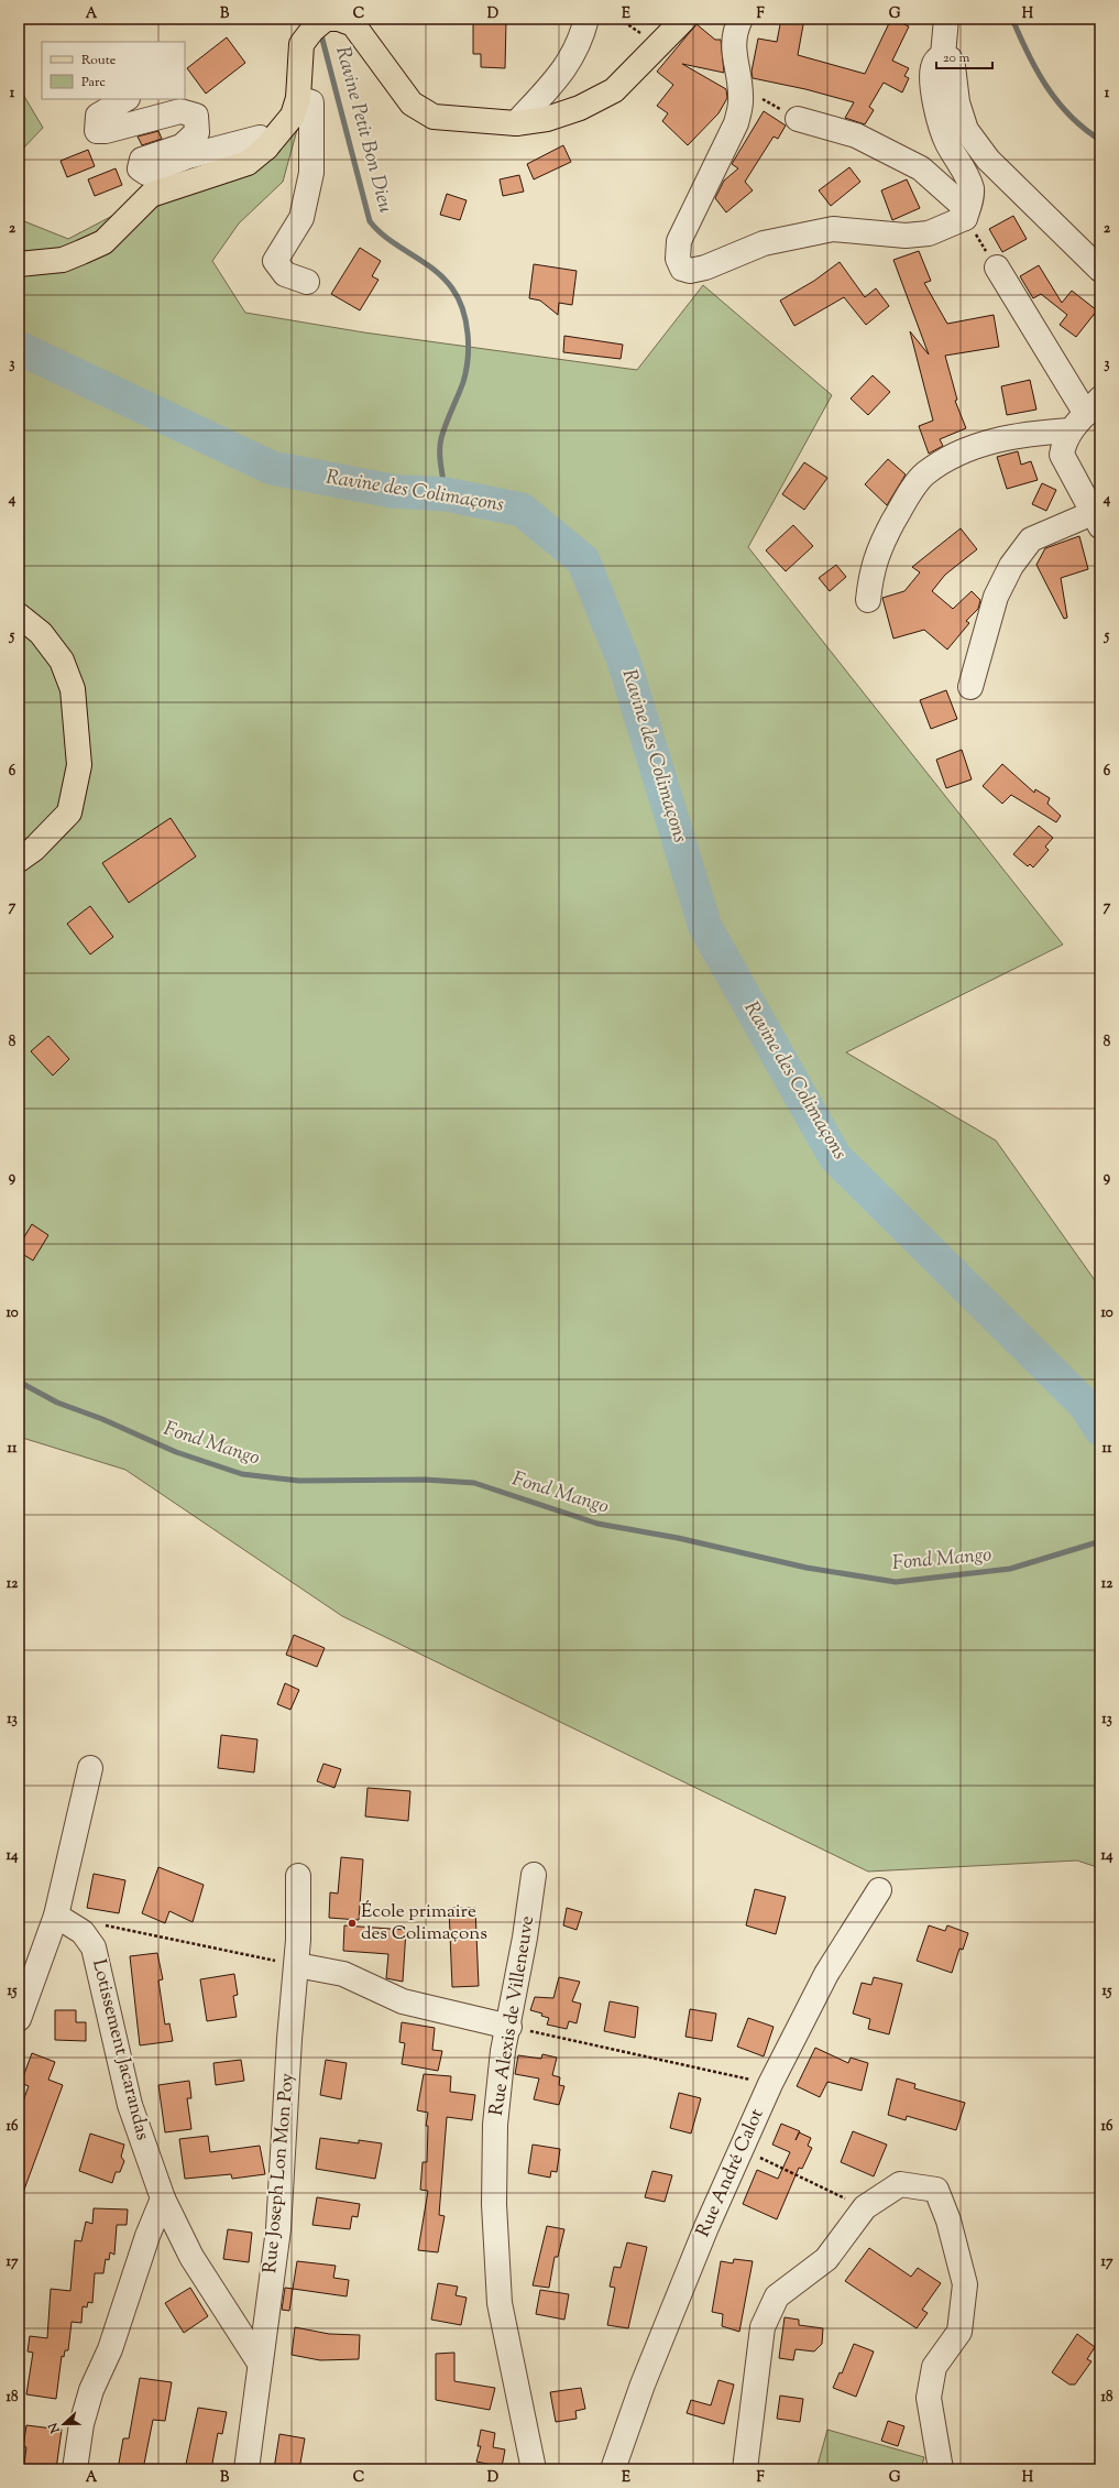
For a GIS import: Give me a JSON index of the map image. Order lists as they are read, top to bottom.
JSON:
{
  "streets": {
    "street": [
      "Rue Alexis de Villeneuve",
      "Lotissement Jacarandas",
      "Rue Joseph Lon Mon Poy",
      "Rue André Calot"
    ]
  },
  "crossings": [
    ["Lotissement Jacarandas", "Rue Joseph Lon Mon Poy"]
  ],
  "water": ["Ravine Petit Bon Dieu", "Ravine des Colimaçons", "Fond Mango"],
  "places": ["École primaire des Colimaçons"],
  "legend": ["Route", "Parc"],
  "scale_bar": "20 m",
  "north": "left",
  "grid": {
    "columns": [
      "A",
      "B",
      "C",
      "D",
      "E",
      "F",
      "G",
      "H"
    ],
    "rows": [
      "1",
      "2",
      "3",
      "4",
      "5",
      "6",
      "7",
      "8",
      "9",
      "10",
      "11",
      "12",
      "13",
      "14",
      "15",
      "16",
      "17",
      "18"
    ]
  }
}
